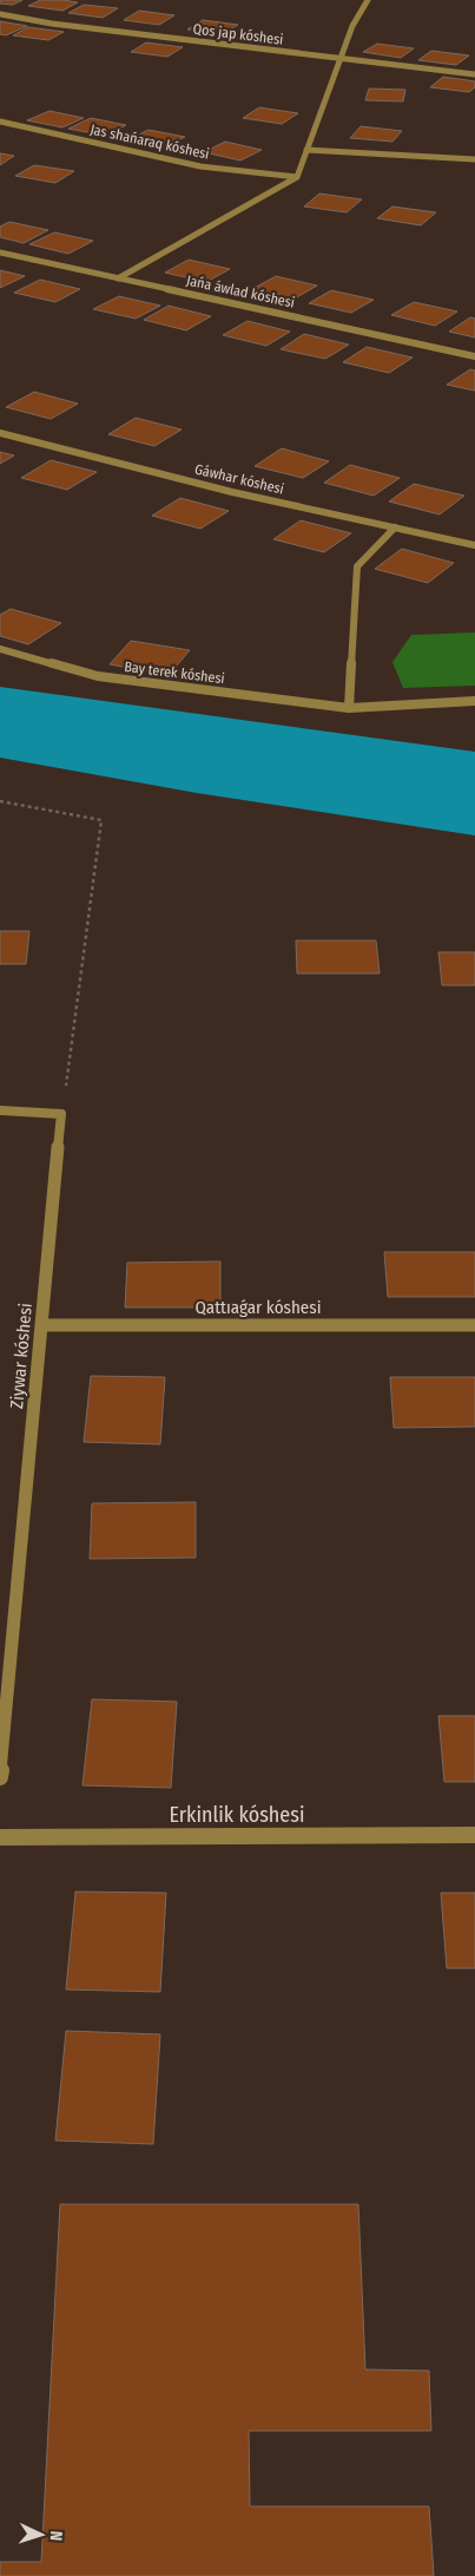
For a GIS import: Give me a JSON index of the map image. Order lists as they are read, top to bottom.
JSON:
{
  "streets": {
    "street": [
      "Qos jap kóshesi",
      "Jas shańaraq kóshesi",
      "Jańa áwlad kóshesi",
      "Gáwhar kóshesi",
      "Bay terek kóshesi",
      "Qattıaǵar kóshesi",
      "Ziywar kóshesi",
      "Erkinlik kóshesi"
    ]
  },
  "crossings": [
    ["Qattıaǵar kóshesi", "Ziywar kóshesi"]
  ],
  "north": "right"
}
